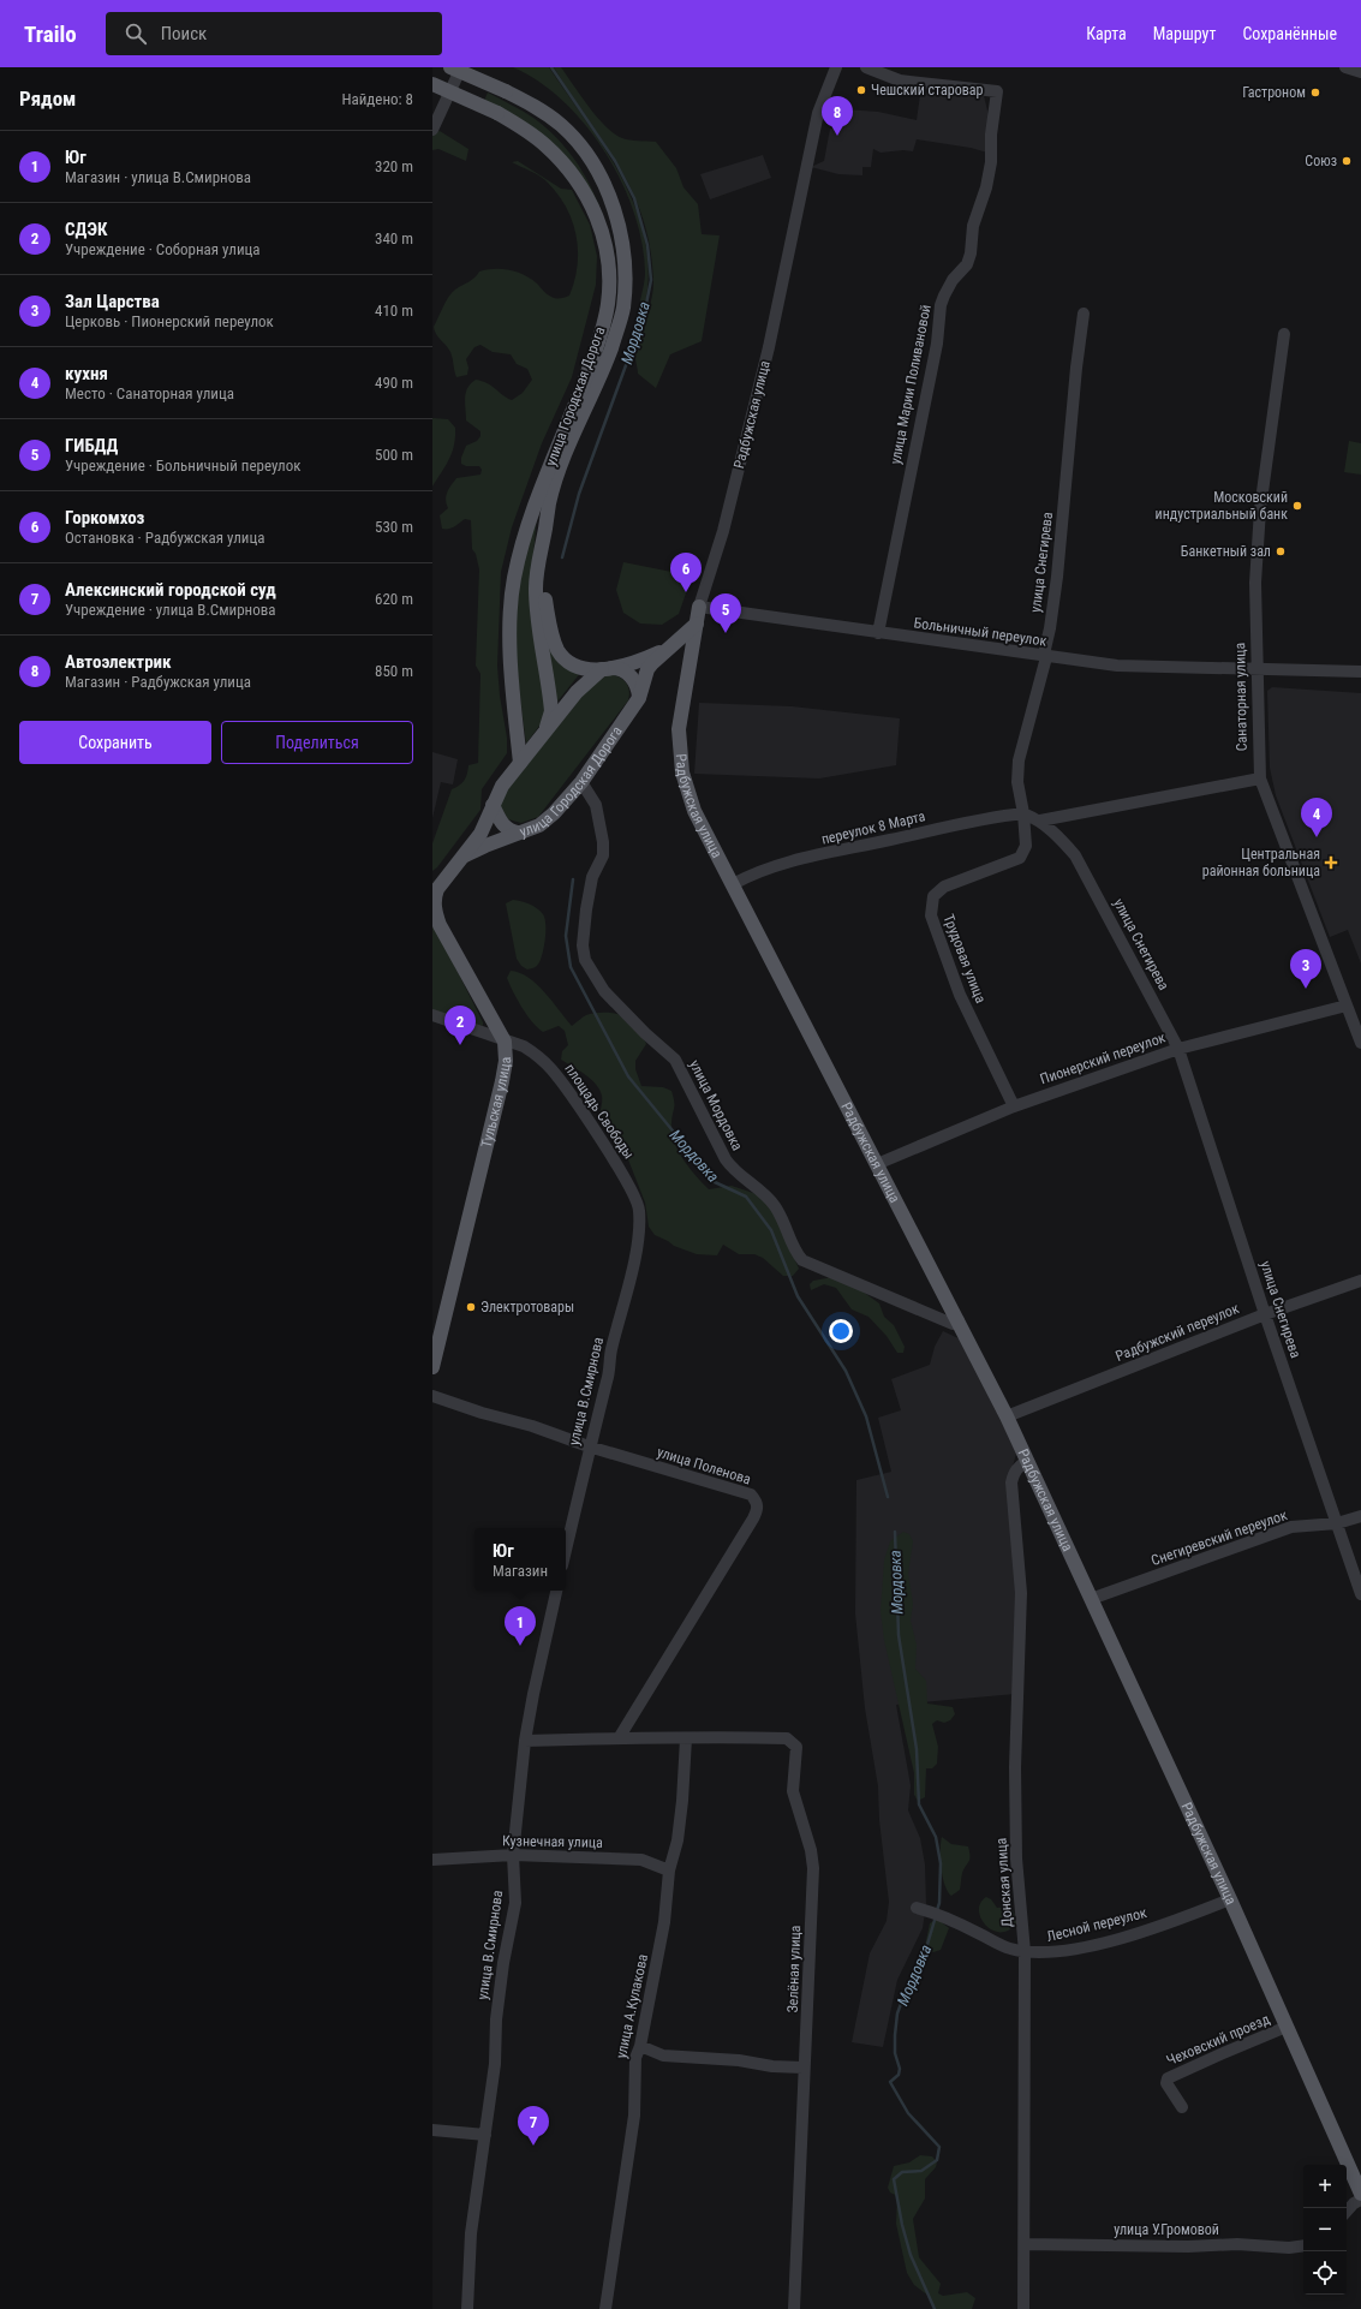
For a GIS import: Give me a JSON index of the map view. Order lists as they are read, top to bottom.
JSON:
{
  "streets": {
    "main road": ["улица Городская Дорога", "Радбужская улица", "Тульская улица"],
    "street": [
      "улица Марии Поливановой",
      "улица Снегирева",
      "Больничный переулок",
      "Санаторная улица",
      "переулок 8 Марта",
      "Трудовая улица",
      "Пионерский переулок",
      "улица Мордовка",
      "площадь Свободы",
      "Радбужский переулок",
      "улица В.Смирнова",
      "улица Поленова",
      "Снегиревский переулок",
      "Кузнечная улица",
      "Донская улица",
      "Лесной переулок",
      "Зелёная улица",
      "улица А.Кулакова",
      "Чеховский проезд",
      "улица У.Громовой"
    ]
  },
  "crossings": [
    ["улица Марии Поливановой", "Больничный переулок"],
    ["улица Городская Дорога", "Радбужская улица"],
    ["улица Городская Дорога", "Тульская улица"],
    ["улица Городская Дорога", "улица Мордовка"],
    ["Радбужская улица", "Больничный переулок"],
    ["Радбужская улица", "переулок 8 Марта"],
    ["Радбужская улица", "Пионерский переулок"],
    ["Радбужская улица", "улица Мордовка"],
    ["Радбужская улица", "Радбужский переулок"],
    ["Радбужская улица", "Снегиревский переулок"],
    ["Радбужская улица", "Донская улица"],
    ["Радбужская улица", "Лесной переулок"],
    ["Радбужская улица", "Чеховский проезд"],
    ["улица Снегирева", "Больничный переулок"],
    ["улица Снегирева", "переулок 8 Марта"],
    ["улица Снегирева", "Трудовая улица"],
    ["улица Снегирева", "Пионерский переулок"],
    ["улица Снегирева", "Радбужский переулок"],
    ["улица Снегирева", "Снегиревский переулок"],
    ["Больничный переулок", "Санаторная улица"],
    ["Санаторная улица", "Пионерский переулок"],
    ["переулок 8 Марта", "Трудовая улица"],
    ["Трудовая улица", "Пионерский переулок"],
    ["Тульская улица", "площадь Свободы"],
    ["площадь Свободы", "улица В.Смирнова"],
    ["улица В.Смирнова", "улица Поленова"],
    ["улица В.Смирнова", "Кузнечная улица"],
    ["Кузнечная улица", "улица А.Кулакова"],
    ["Донская улица", "Лесной переулок"],
    ["Донская улица", "улица У.Громовой"],
    ["Зелёная улица", "улица А.Кулакова"]
  ],
  "water": ["Мордовка"],
  "places": {
    "other": [
      "Чешский старовар",
      "Гастроном",
      "Союз",
      "Московский индустриальный банк",
      "Банкетный зал",
      "Электротовары"
    ],
    "health": ["Центральная районная больница"]
  },
  "page": {
    "header": "Trailo",
    "search": "Поиск",
    "nav": ["Карта", "Маршрут", "Сохранённые"],
    "heading": ["Рядом", "Найдено: 8"],
    "pins": [
      "8",
      "6",
      "5",
      "4",
      "3",
      "2",
      "1",
      "7"
    ],
    "list": [
      {
        "mark": "1",
        "name": "Юг",
        "note": "Магазин · улица В.Смирнова",
        "value": "320 m"
      },
      {
        "mark": "2",
        "name": "СДЭК",
        "note": "Учреждение · Соборная улица",
        "value": "340 m"
      },
      {
        "mark": "3",
        "name": "Зал Царства",
        "note": "Церковь · Пионерский переулок",
        "value": "410 m"
      },
      {
        "mark": "4",
        "name": "кухня",
        "note": "Место · Санаторная улица",
        "value": "490 m"
      },
      {
        "mark": "5",
        "name": "ГИБДД",
        "note": "Учреждение · Больничный переулок",
        "value": "500 m"
      },
      {
        "mark": "6",
        "name": "Горкомхоз",
        "note": "Остановка · Радбужская улица",
        "value": "530 m"
      },
      {
        "mark": "7",
        "name": "Алексинский городской суд",
        "note": "Учреждение · улица В.Смирнова",
        "value": "620 m"
      },
      {
        "mark": "8",
        "name": "Автоэлектрик",
        "note": "Магазин · Радбужская улица",
        "value": "850 m"
      }
    ],
    "buttons": ["Сохранить", "Поделиться"],
    "popup": ["Юг", "Магазин"],
    "map_buttons": ["+", "−"]
  }
}
